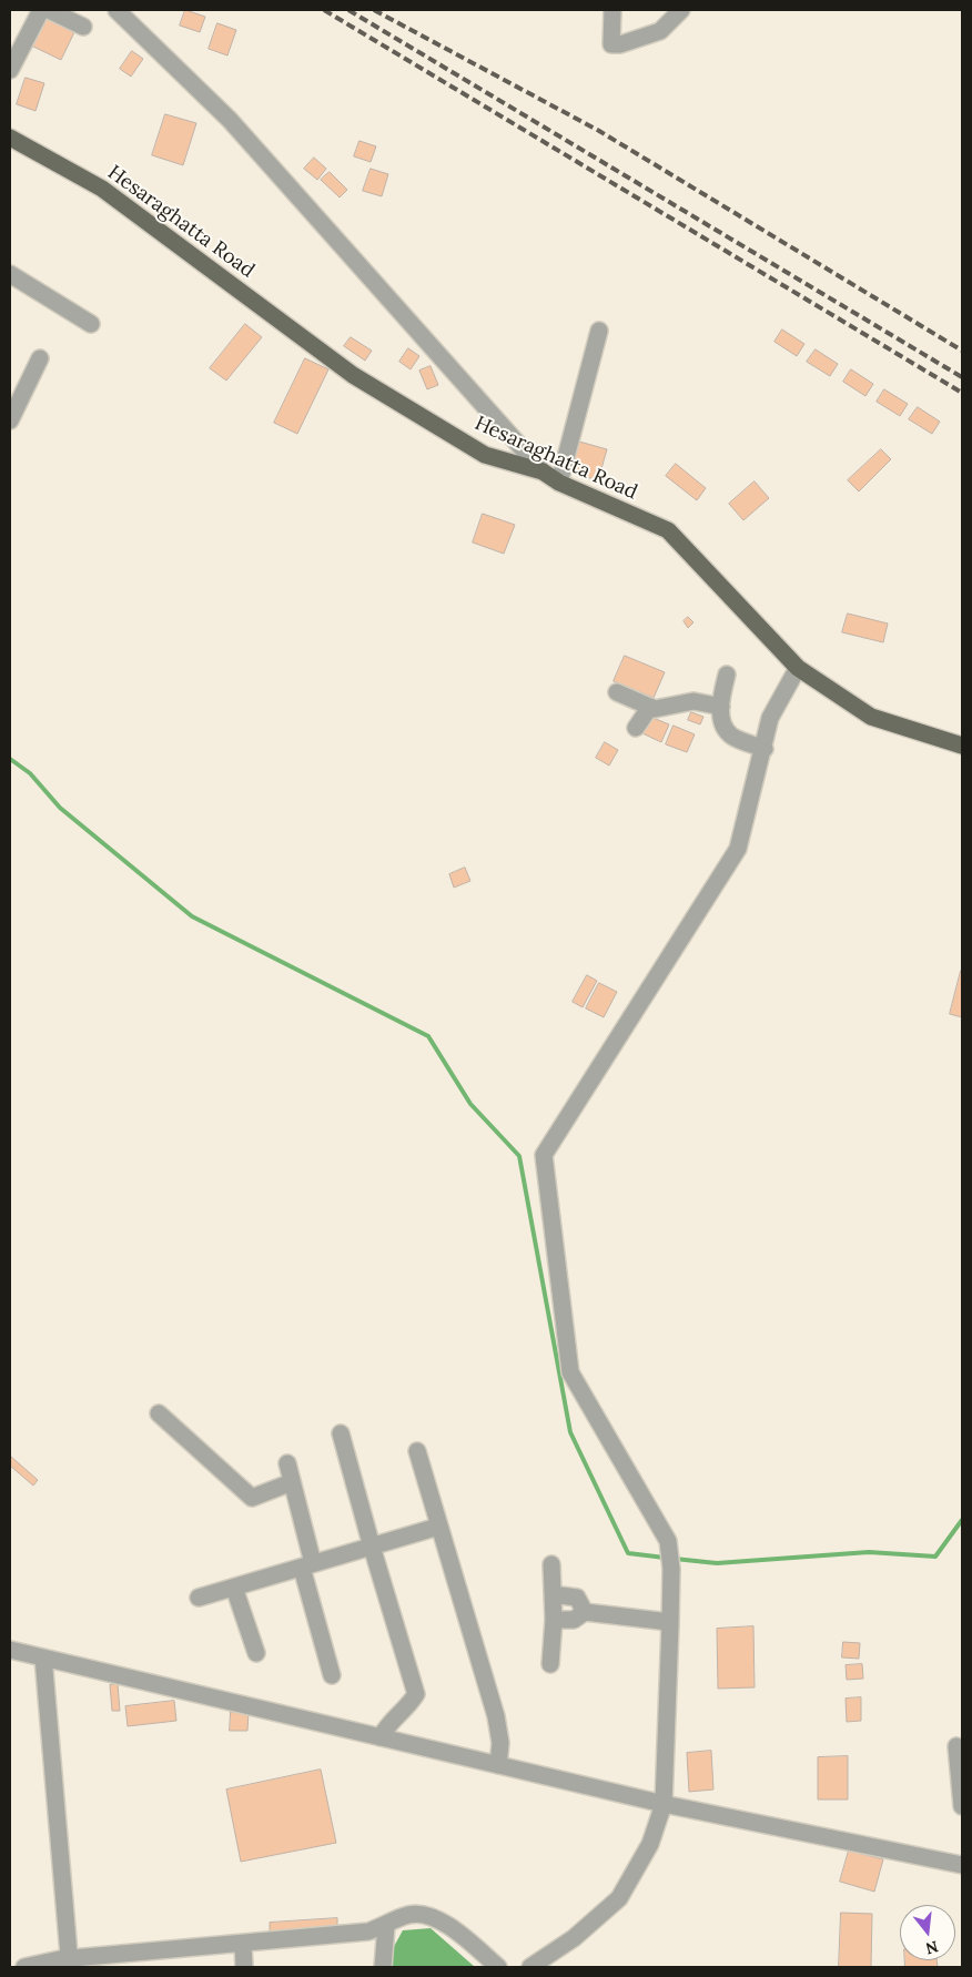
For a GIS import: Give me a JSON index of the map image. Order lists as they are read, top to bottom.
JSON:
{
  "streets": {
    "main road": ["Hesaraghatta Road"]
  },
  "north": "bottom"
}
